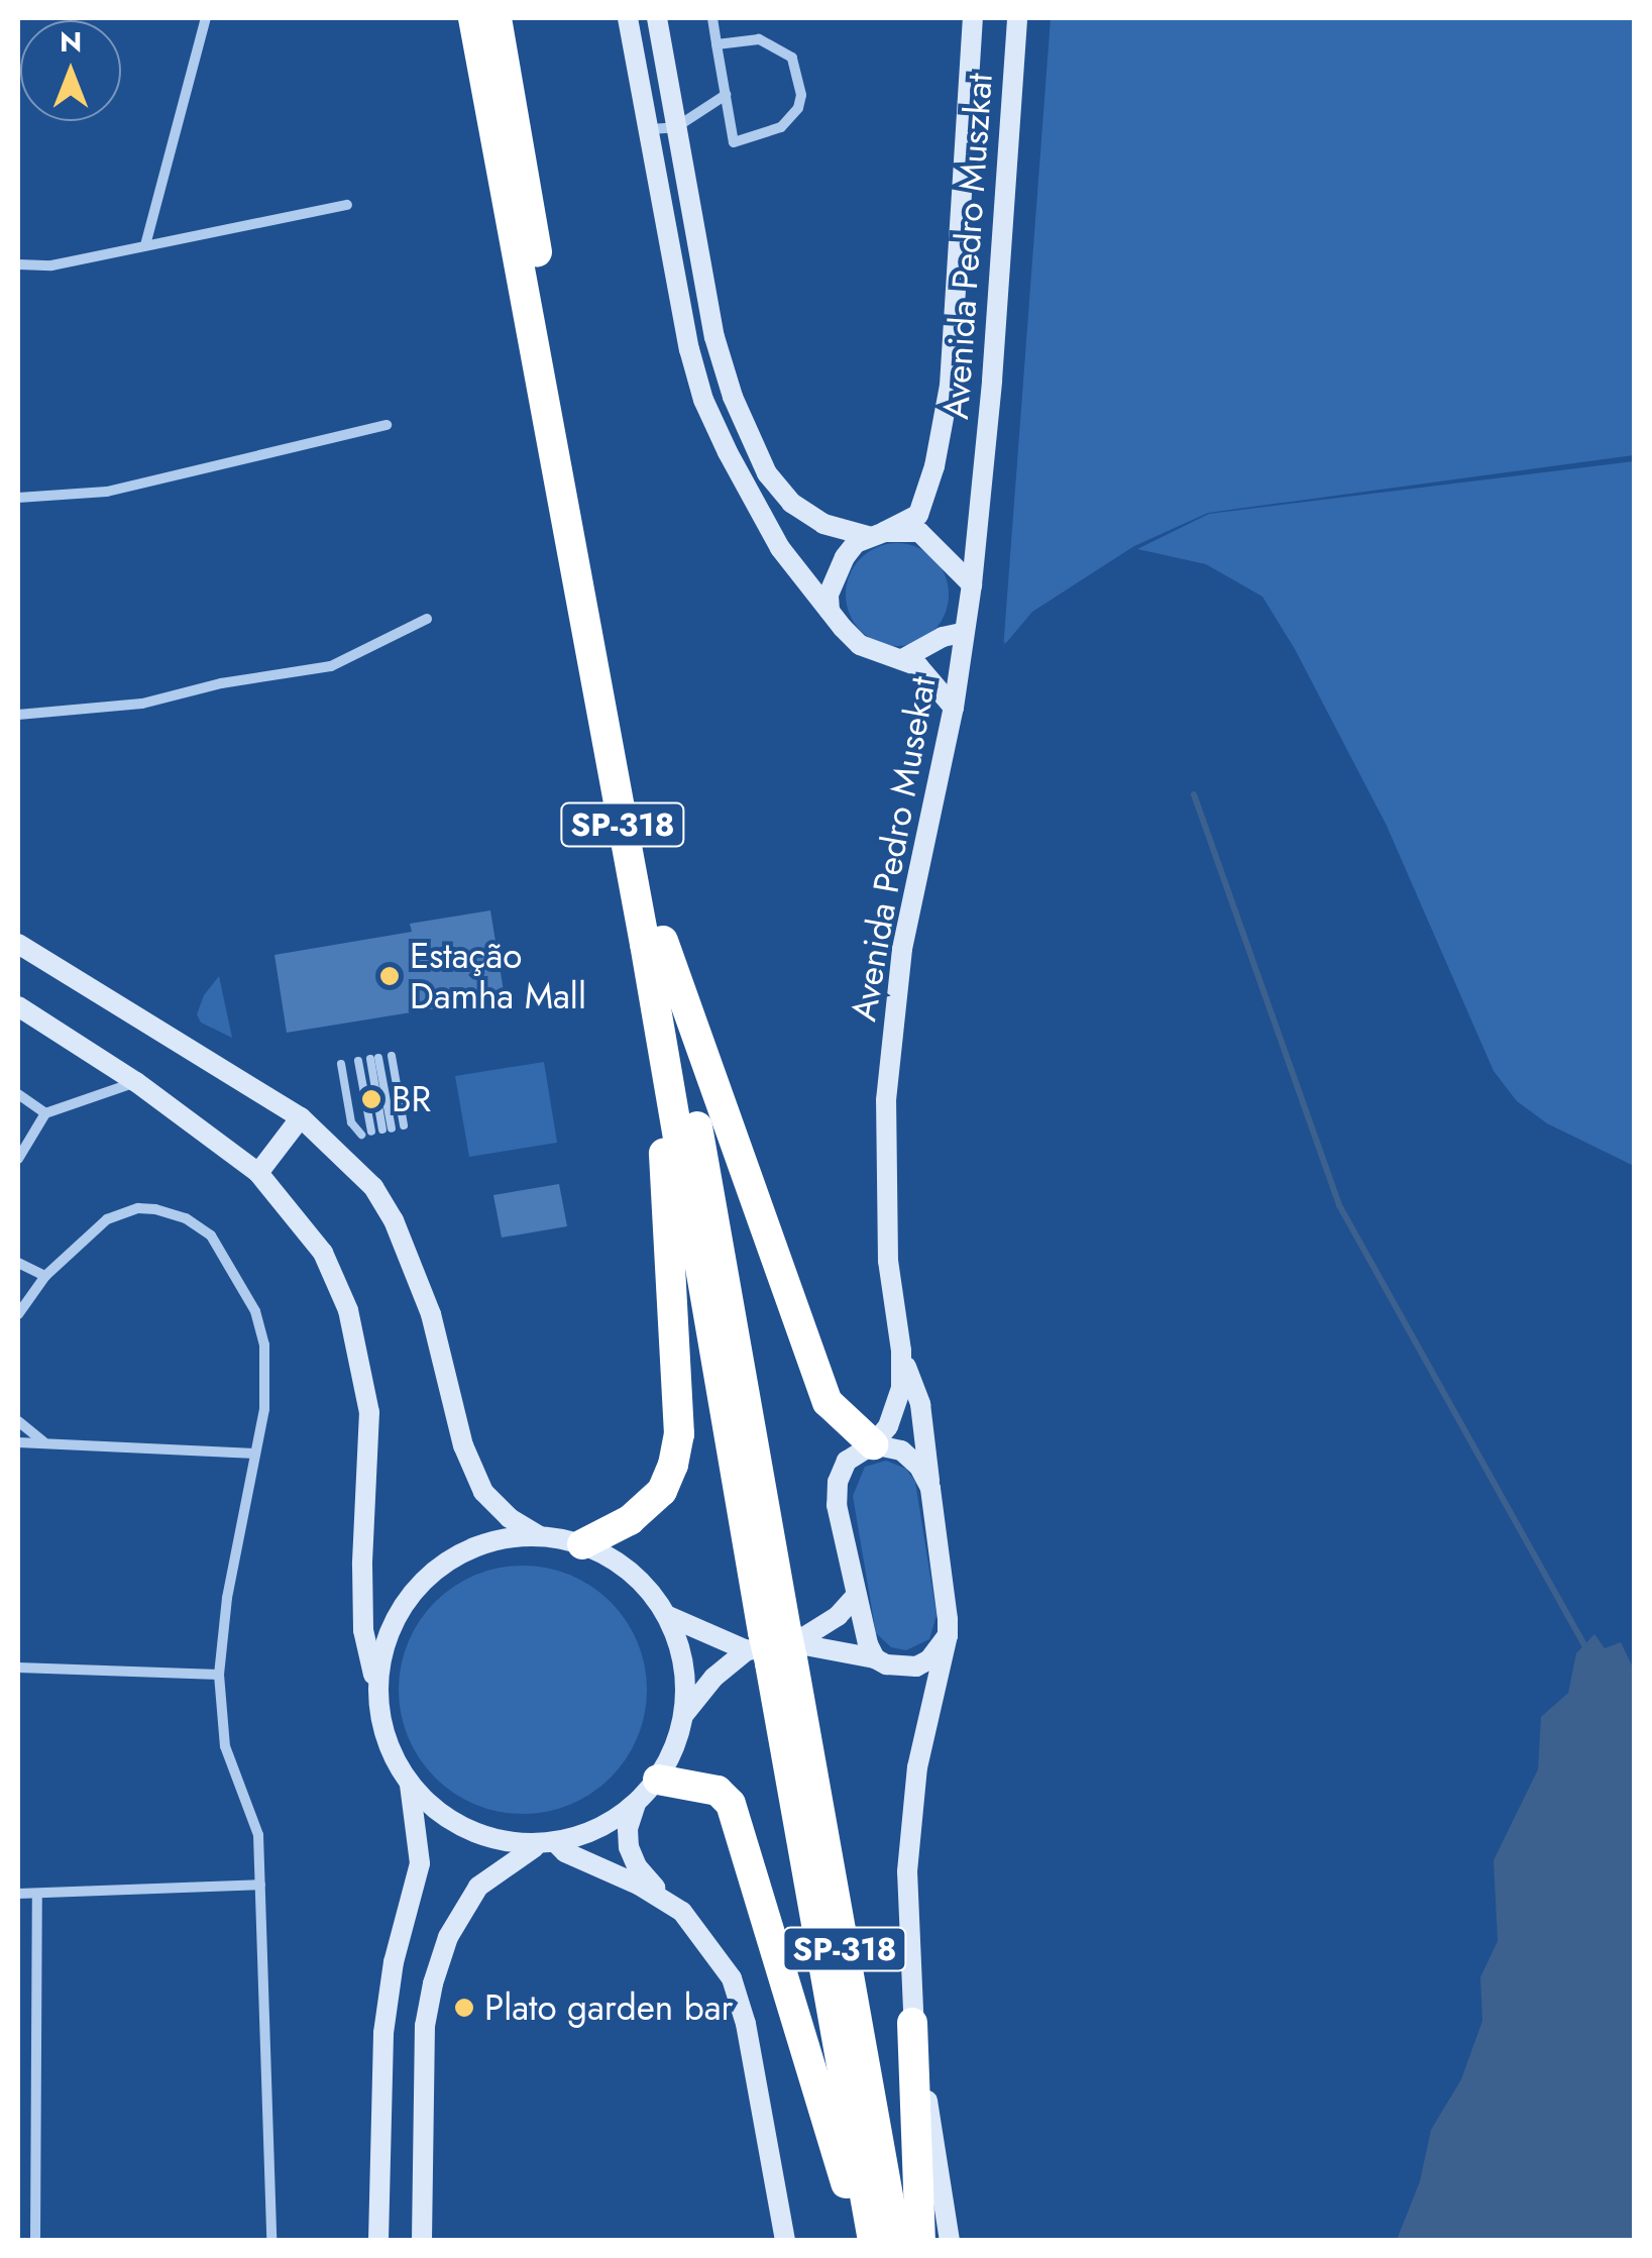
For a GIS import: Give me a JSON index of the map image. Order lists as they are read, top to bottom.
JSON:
{
  "streets": {
    "highway": ["SP-318"],
    "street": ["Avenida Pedro Muszkat", "Avenida Pedro Musekat"]
  },
  "crossings": [
    ["Avenida Pedro Muszkat", "Avenida Pedro Musekat"]
  ],
  "places": ["Estação Damha Mall", "BR", "Plato garden bar"],
  "north": "top"
}
